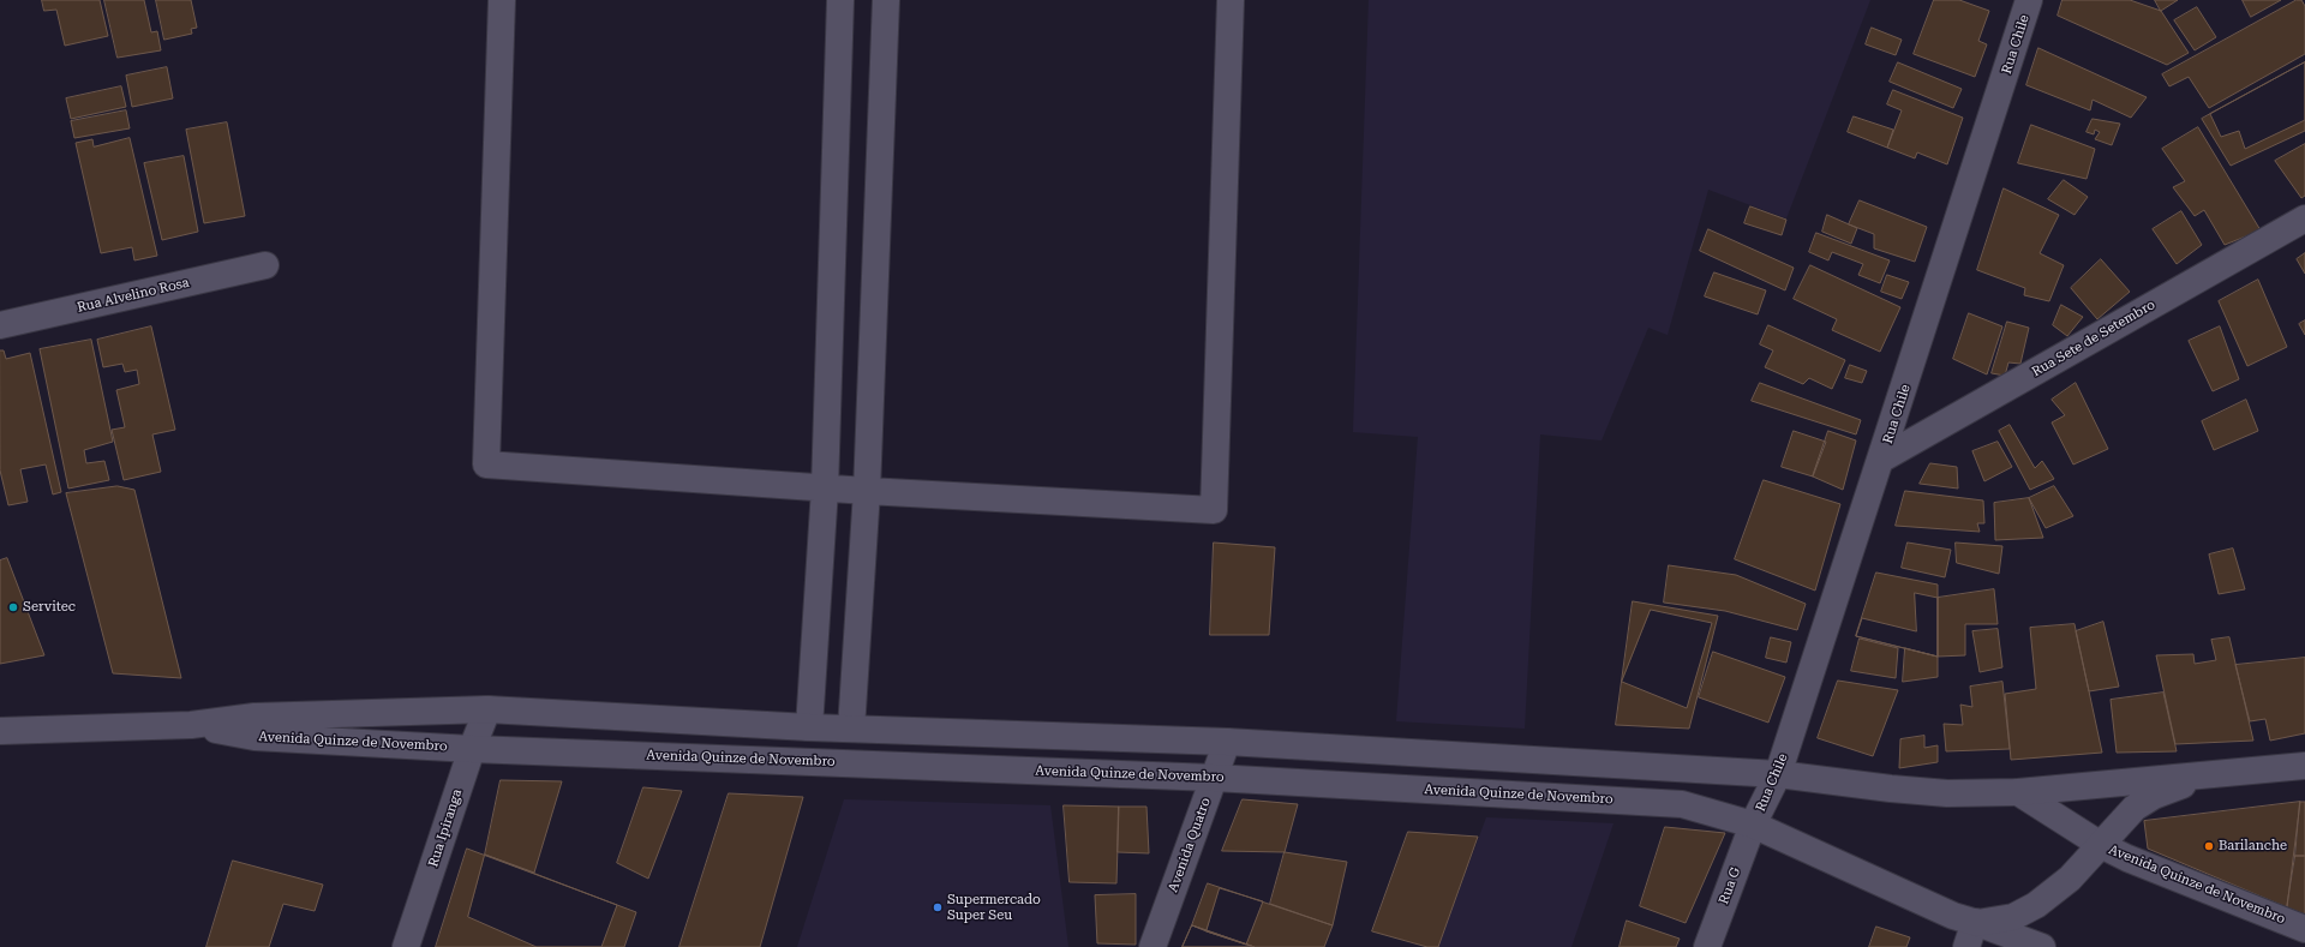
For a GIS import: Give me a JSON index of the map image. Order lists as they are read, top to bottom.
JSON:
{
  "streets": {
    "street": [
      "Rua Chile",
      "Rua Alvelino Rosa",
      "Rua Sete de Setembro",
      "Avenida Quinze de Novembro",
      "Rua Ipiranga",
      "Avenida Quatro",
      "Rua G"
    ]
  },
  "crossings": [
    ["Rua Chile", "Rua Sete de Setembro"],
    ["Rua Chile", "Avenida Quinze de Novembro"],
    ["Rua Chile", "Rua G"],
    ["Avenida Quinze de Novembro", "Rua Ipiranga"],
    ["Avenida Quinze de Novembro", "Avenida Quatro"],
    ["Avenida Quinze de Novembro", "Rua G"]
  ],
  "places": ["Servitec", "Barilanche", "Supermercado Super Seu"]
}
